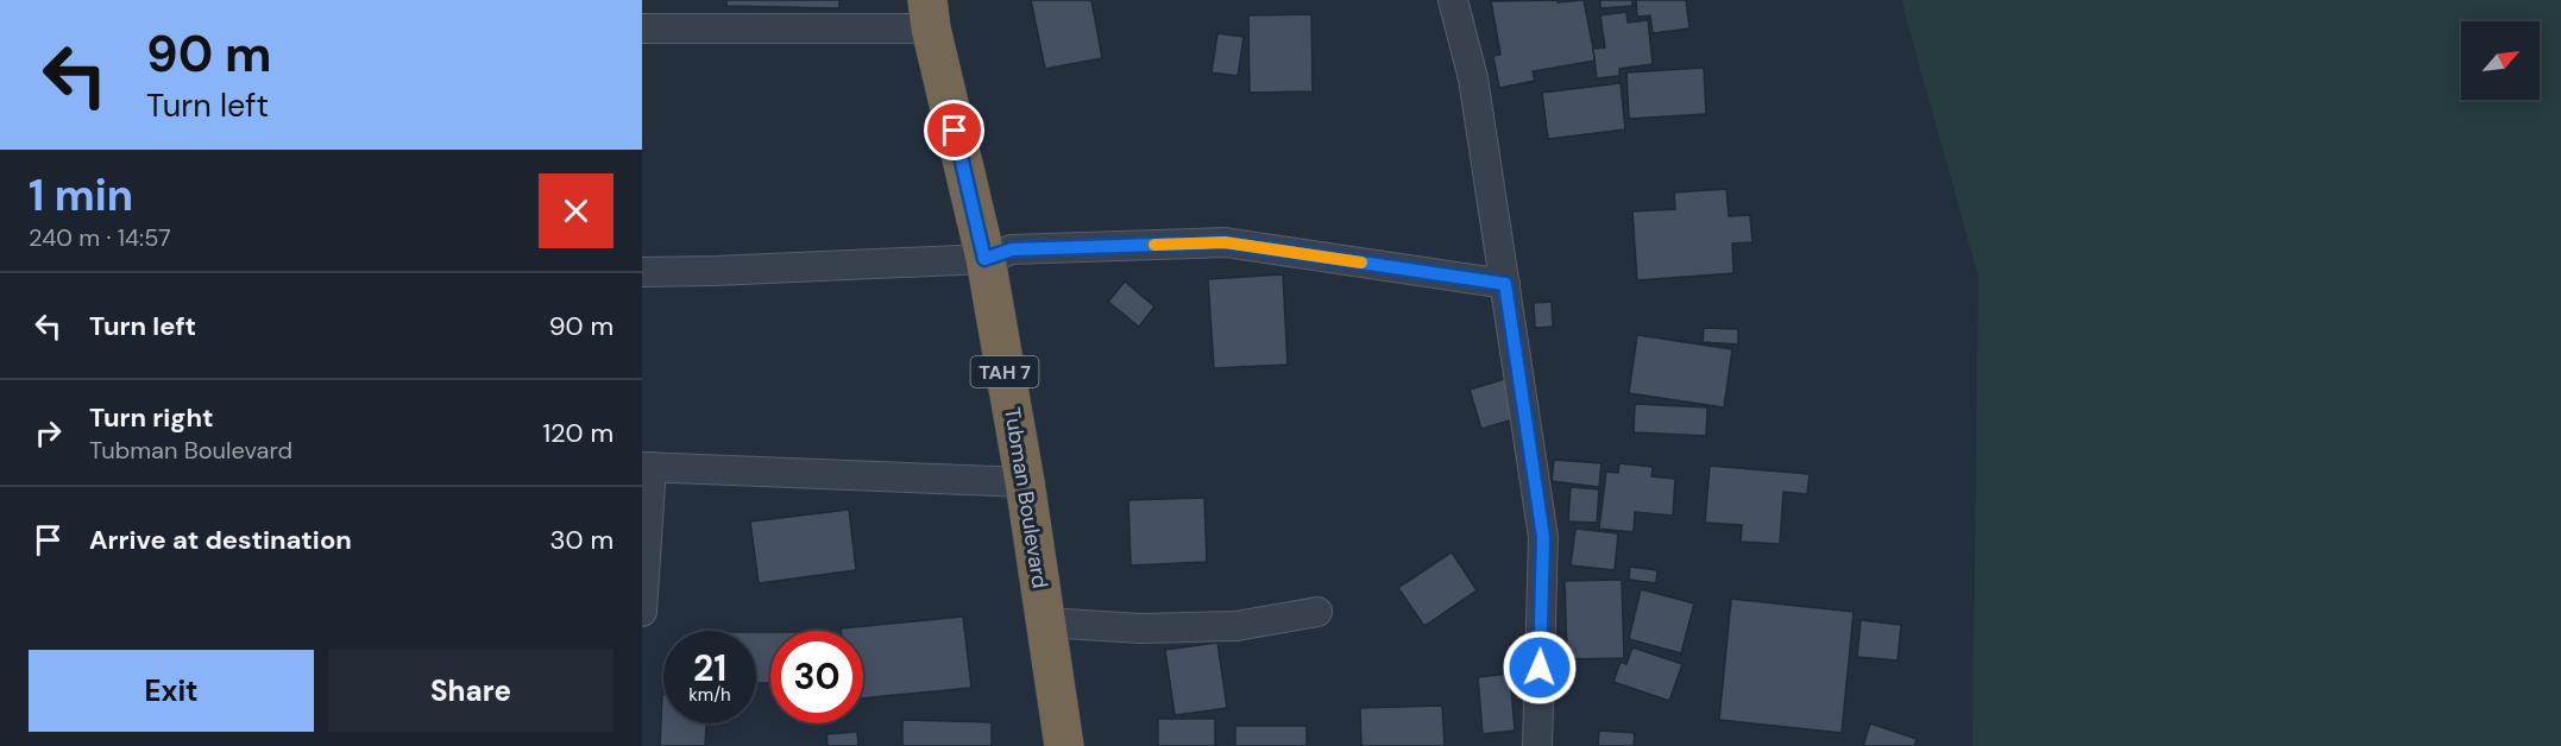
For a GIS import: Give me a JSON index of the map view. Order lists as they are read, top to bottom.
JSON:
{
  "streets": {
    "highway": ["TAH 7", "Tubman Boulevard"]
  },
  "north": "top right",
  "page": {
    "turn": ["90 m", "Turn left"],
    "heading": ["1 min", "240 m · 14:57"],
    "list": [
      {
        "name": "Turn left",
        "value": "90 m"
      },
      {
        "name": "Turn right",
        "note": "Tubman Boulevard",
        "value": "120 m"
      },
      {
        "name": "Arrive at destination",
        "value": "30 m"
      }
    ],
    "speed": "21 km/h",
    "limit": "30",
    "buttons": ["Exit", "Share"]
  }
}
